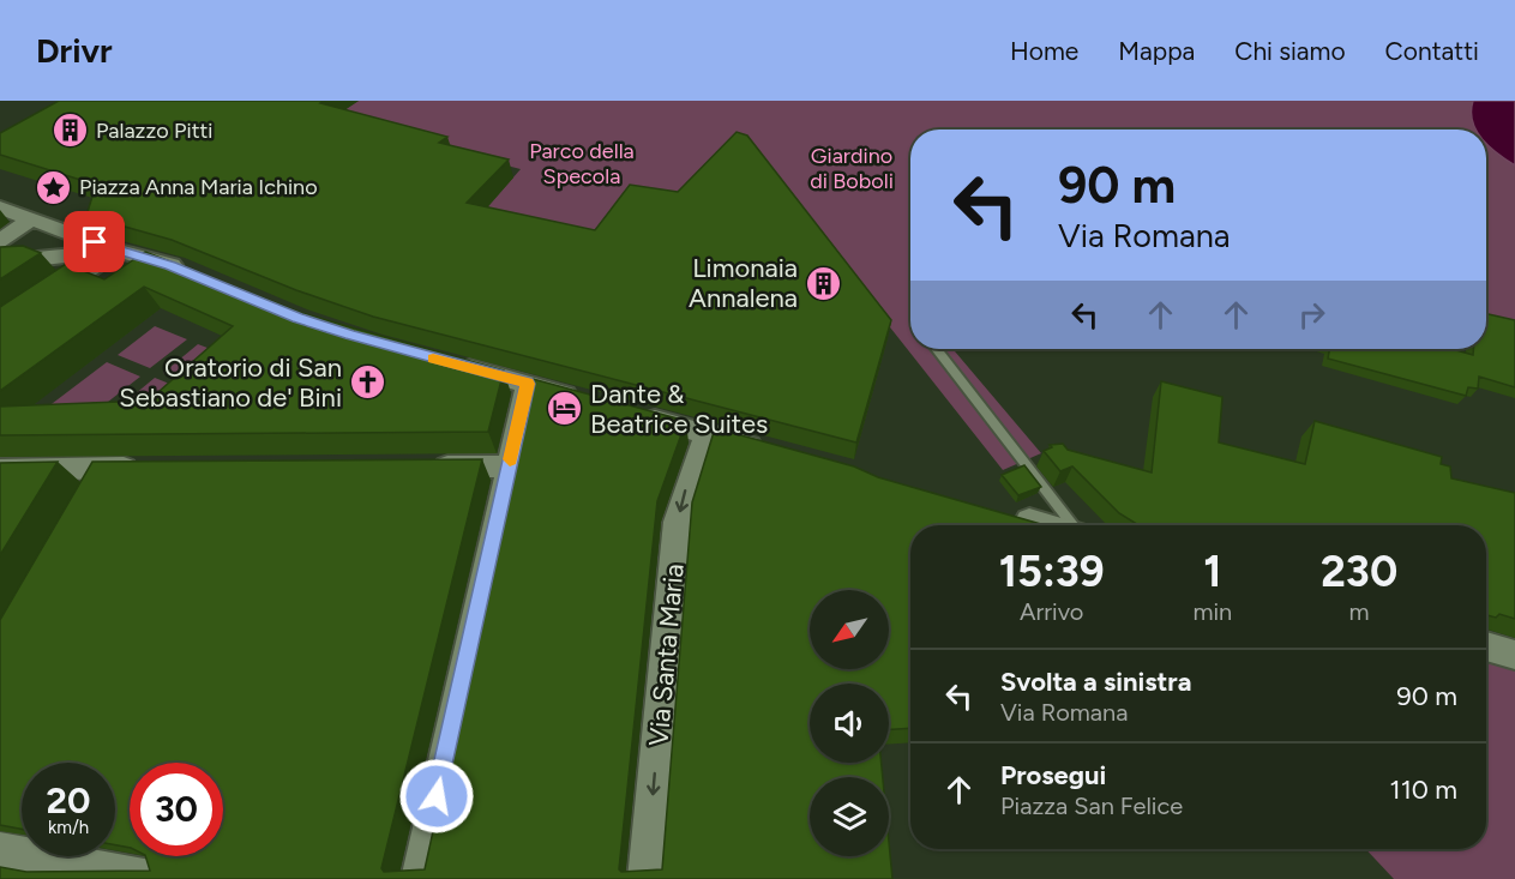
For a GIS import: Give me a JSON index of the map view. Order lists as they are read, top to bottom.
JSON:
{
  "streets": {
    "street": ["Via Santa Maria"]
  },
  "parks": ["Parco della Specola", "Giardino di Boboli"],
  "places": {
    "building": ["Palazzo Pitti", "Limonaia Annalena"],
    "place": ["Piazza Anna Maria Ichino"],
    "church": ["Oratorio di San Sebastiano de' Bini"],
    "hotel": ["Dante & Beatrice Suites"]
  },
  "north": "bottom left",
  "page": {
    "header": "Drivr",
    "nav": [
      "Home",
      "Mappa",
      "Chi siamo",
      "Contatti"
    ],
    "turn": ["90 m", "Via Romana"],
    "eta": [
      "15:39",
      "Arrivo",
      "1",
      "min",
      "230",
      "m"
    ],
    "list": [
      {
        "name": "Svolta a sinistra",
        "note": "Via Romana",
        "value": "90 m"
      },
      {
        "name": "Prosegui",
        "note": "Piazza San Felice",
        "value": "110 m"
      }
    ],
    "speed": "20 km/h",
    "limit": "30"
  }
}
